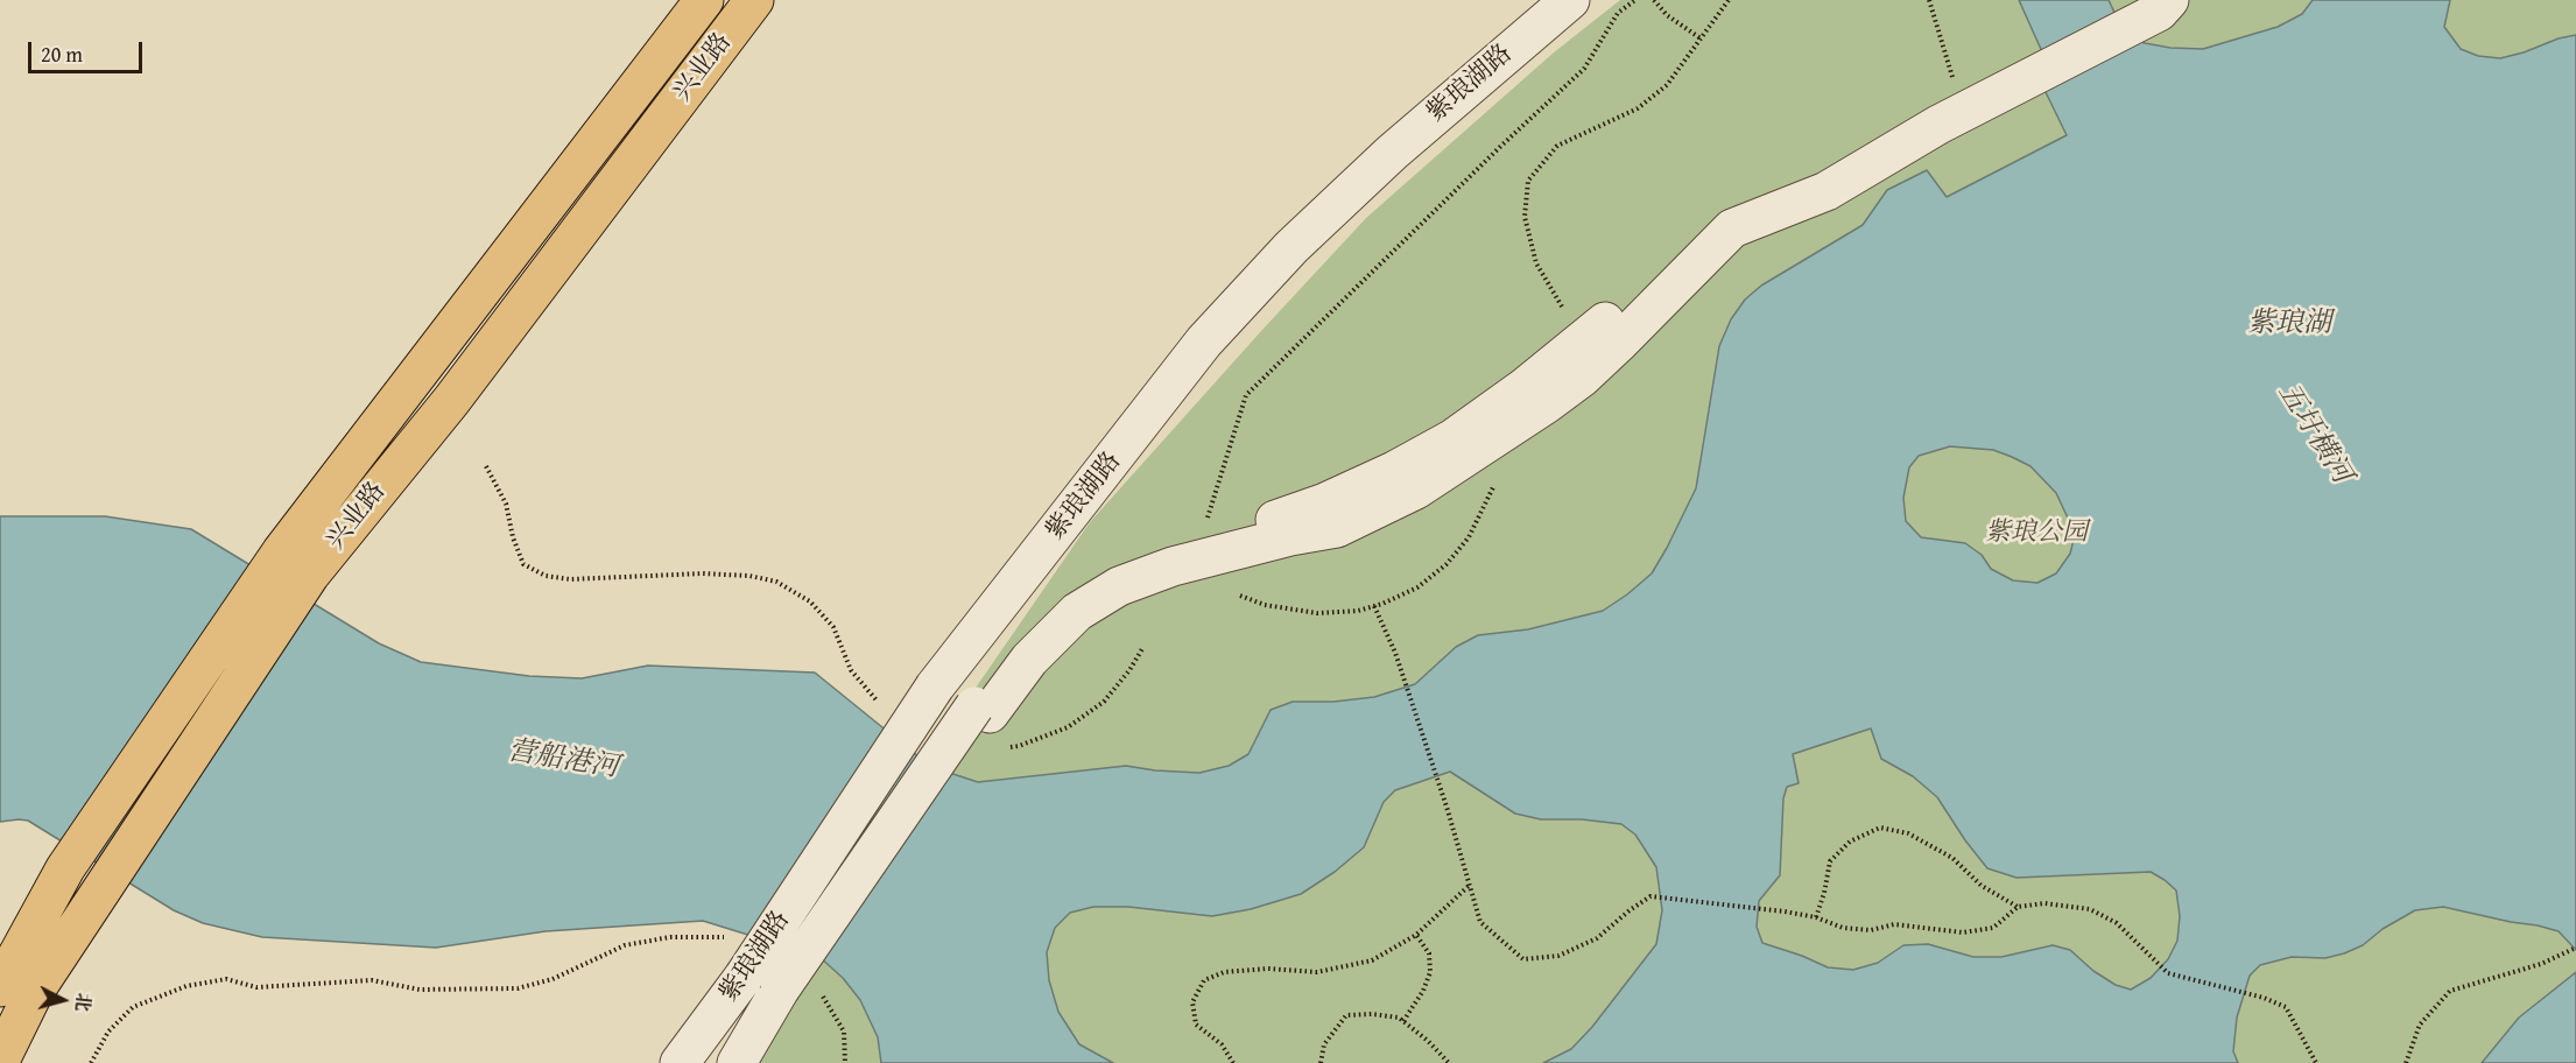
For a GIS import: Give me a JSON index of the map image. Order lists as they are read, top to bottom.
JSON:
{
  "streets": {
    "main road": ["兴业路"],
    "street": ["紫琅湖路"]
  },
  "water": ["紫琅湖", "五圩横河", "营船港河"],
  "parks": ["紫琅公园"],
  "scale_bar": "20 m",
  "north": "right"
}
